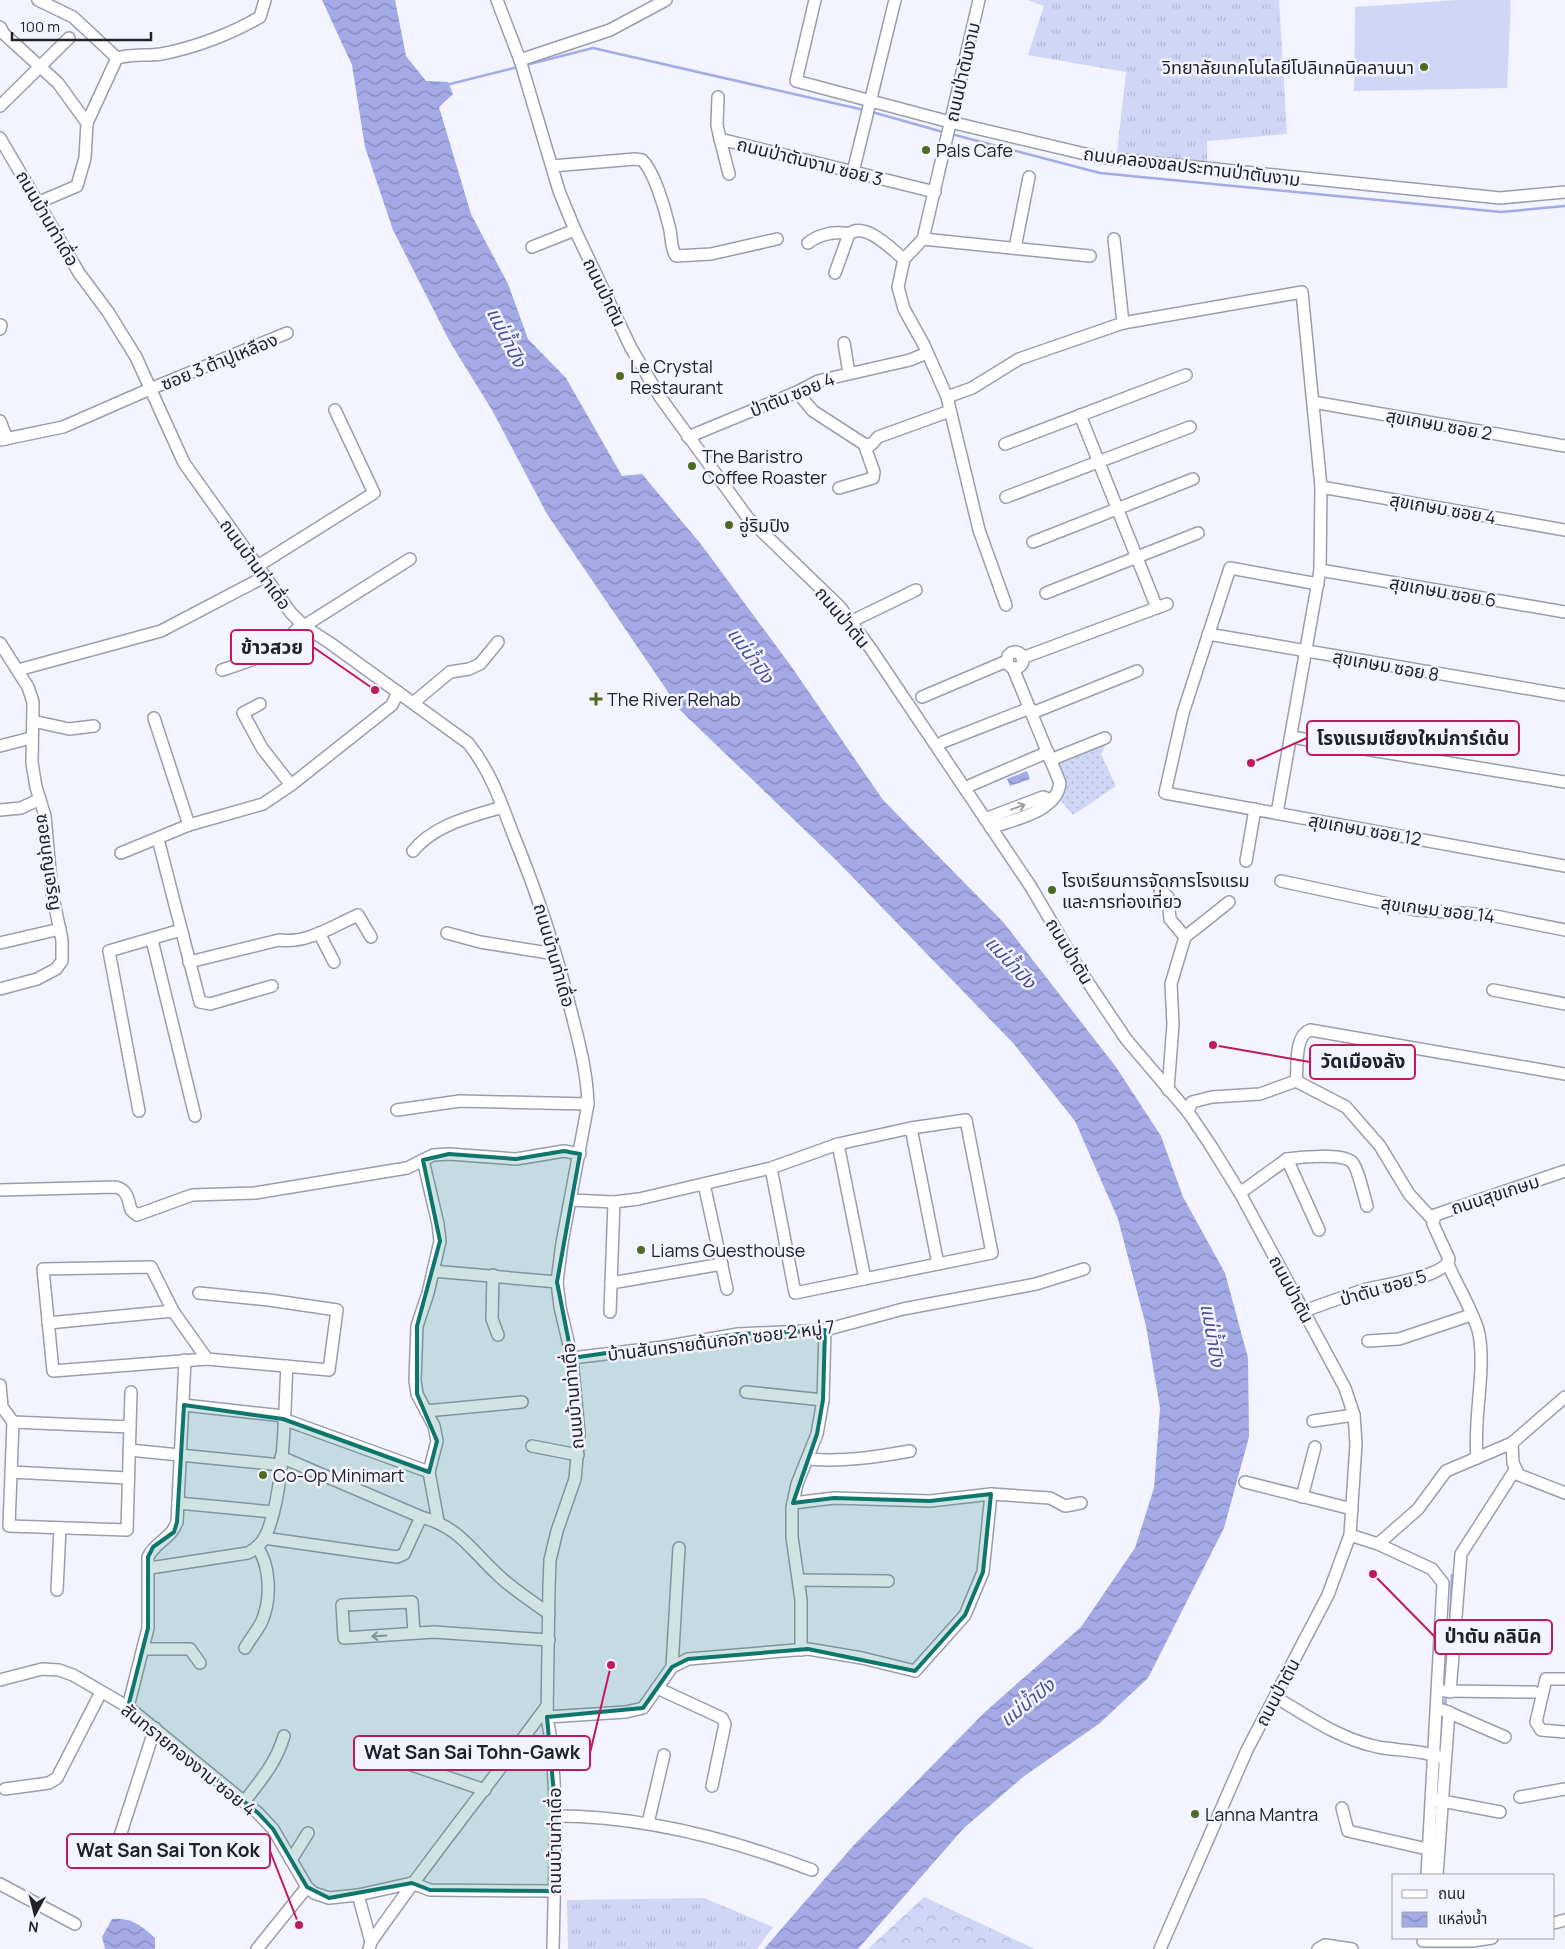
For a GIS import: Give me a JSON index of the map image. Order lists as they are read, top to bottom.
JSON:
{
  "streets": {
    "street": [
      "ถนนป่าตันงาม",
      "ถนนป่าตันงาม ซอย 3",
      "ถนนคลองชลประทานป่าตันงาม",
      "ถนนบ้านท่าเดื่อ",
      "ถนนป่าตัน",
      "ซอย 3 ต้าปูเหลือง",
      "ป่าตัน ซอย 4",
      "สุขเกษม ซอย 2",
      "สุขเกษม ซอย 4",
      "สุขเกษม ซอย 6",
      "สุขเกษม ซอย 8",
      "สุขเกษม ซอย 12",
      "ซอยบุญเจริญ",
      "สุขเกษม ซอย 14",
      "ถนนสุขเกษม",
      "ป่าตัน ซอย 5",
      "บ้านสันทรายต้นกอก ซอย 2 หมู่ 7",
      "สันทรายกองงาม ซอย 4"
    ]
  },
  "crossings": [
    ["ถนนป่าตันงาม", "ถนนป่าตันงาม ซอย 3"],
    ["ถนนป่าตันงาม", "ถนนคลองชลประทานป่าตันงาม"],
    ["ถนนบ้านท่าเดื่อ", "ซอย 3 ต้าปูเหลือง"],
    ["ถนนบ้านท่าเดื่อ", "บ้านสันทรายต้นกอก ซอย 2 หมู่ 7"],
    ["ถนนป่าตัน", "ป่าตัน ซอย 4"],
    ["ถนนป่าตัน", "ป่าตัน ซอย 5"],
    ["สุขเกษม ซอย 8", "สุขเกษม ซอย 12"],
    ["ถนนสุขเกษม", "ป่าตัน ซอย 5"]
  ],
  "water": ["แม่น้ำปิง"],
  "places": {
    "other": [
      "วิทยาลัยเทคโนโลยีโปลิเทคนิคลานนา",
      "Pals Cafe",
      "Le Crystal Restaurant",
      "The Baristro Coffee Roaster",
      "อู่ริมปิง",
      "ข้าวสวย",
      "โรงแรมเชียงใหม่การ์เด้น",
      "โรงเรียนการจัดการโรงแรม และการท่องเที่ยว",
      "วัดเมืองลัง",
      "Liams Guesthouse",
      "Co-Op Minimart",
      "ป่าตัน คลินิค",
      "Wat San Sai Tohn-Gawk",
      "Lanna Mantra",
      "Wat San Sai Ton Kok"
    ],
    "health": ["The River Rehab"]
  },
  "legend": ["ถนน", "แหล่งน้ำ"],
  "scale_bar": "100 m",
  "north": "bottom"
}
